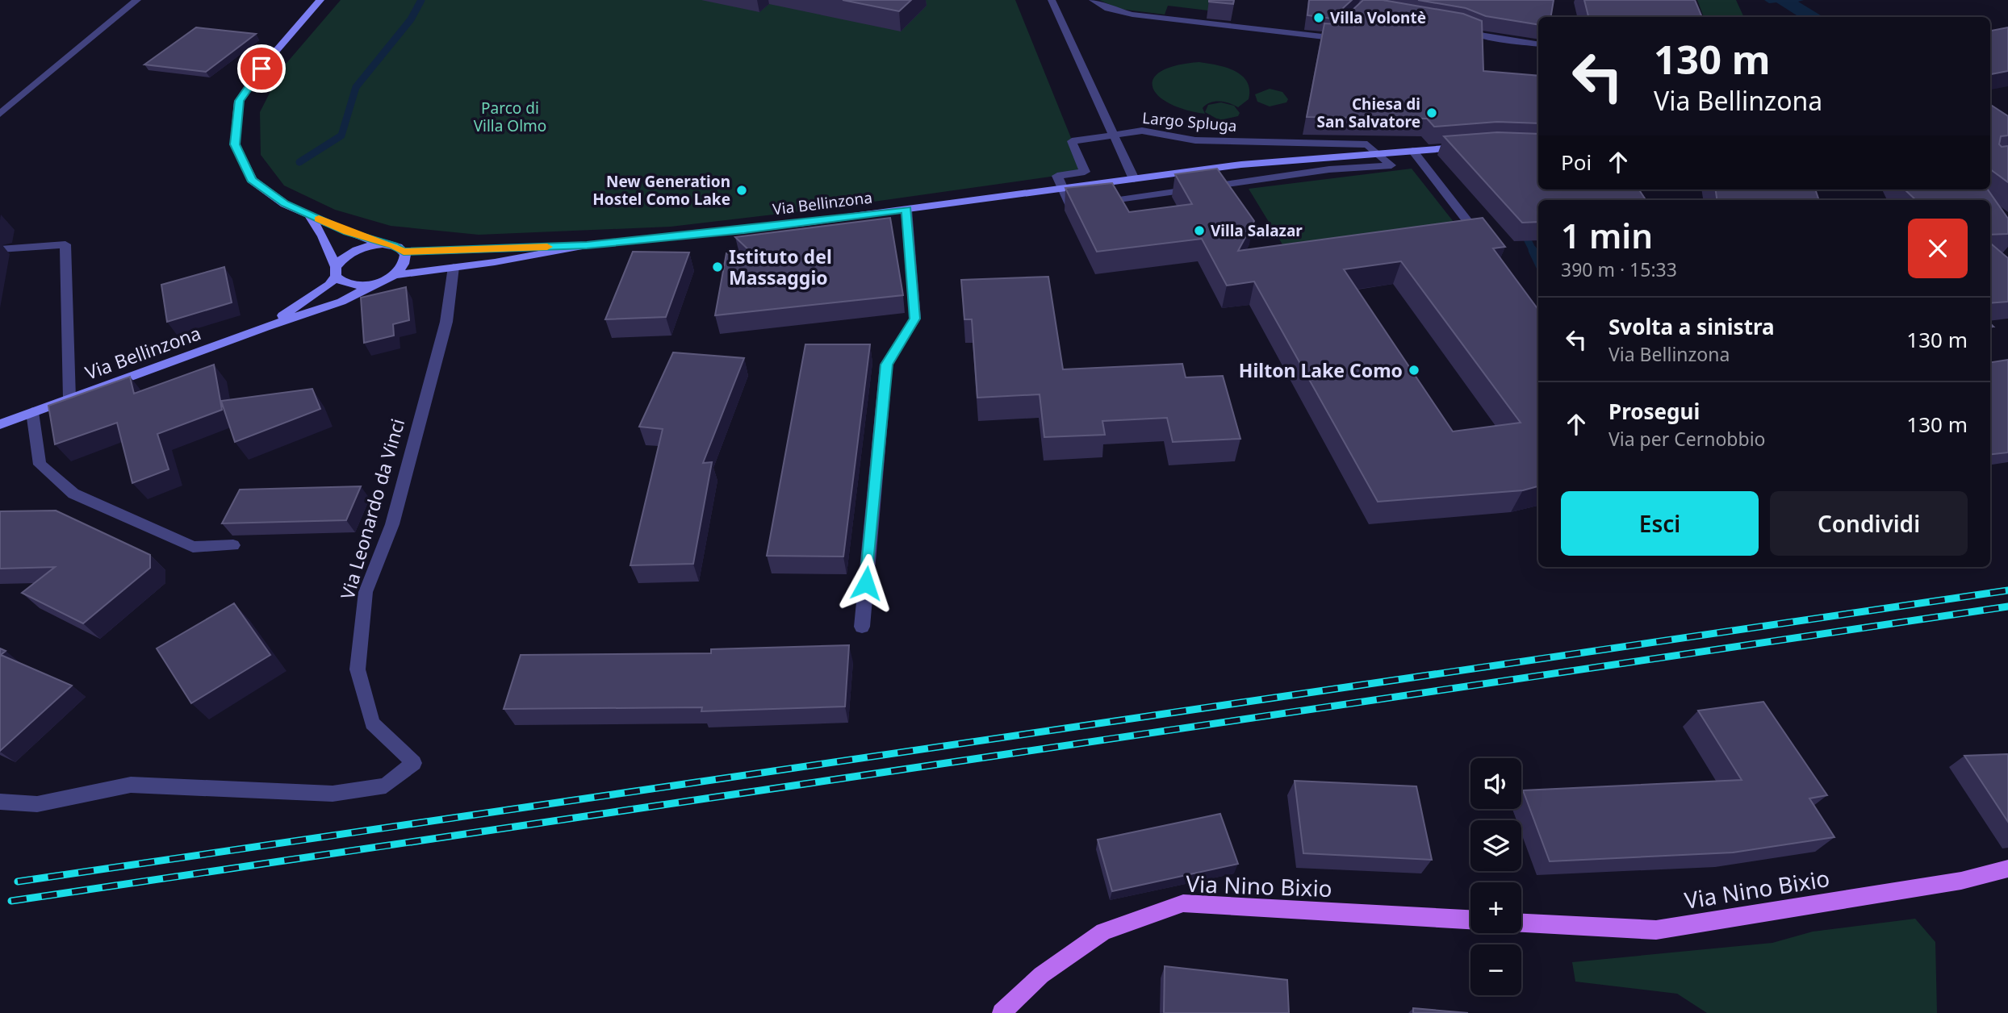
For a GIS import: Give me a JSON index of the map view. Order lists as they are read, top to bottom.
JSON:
{
  "streets": {
    "main road": ["Via Bellinzona", "Via Nino Bixio"],
    "street": ["Largo Spluga", "Via Leonardo da Vinci"]
  },
  "crossings": [
    ["Largo Spluga", "Via Bellinzona"],
    ["Via Bellinzona", "Via Leonardo da Vinci"]
  ],
  "parks": ["Parco di Villa Olmo"],
  "places": [
    "Villa Volontè",
    "Chiesa di San Salvatore",
    "New Generation Hostel Como Lake",
    "Villa Salazar",
    "Istituto del Massaggio",
    "Hilton Lake Como"
  ],
  "page": {
    "turn": ["130 m", "Via Bellinzona"],
    "then": "Poi",
    "heading": ["1 min", "390 m · 15:33"],
    "list": [
      {
        "name": "Svolta a sinistra",
        "note": "Via Bellinzona",
        "value": "130 m"
      },
      {
        "name": "Prosegui",
        "note": "Via per Cernobbio",
        "value": "130 m"
      }
    ],
    "buttons": ["Esci", "Condividi"],
    "map_buttons": ["+", "−"]
  }
}
